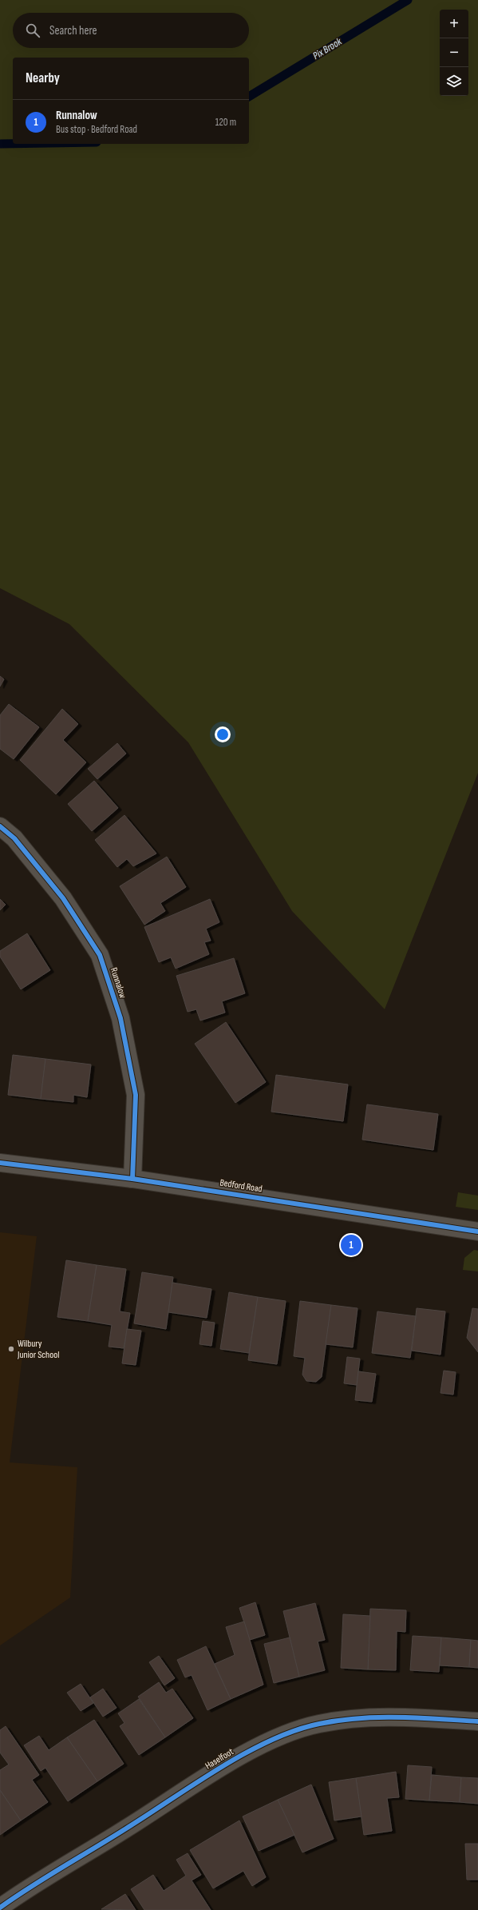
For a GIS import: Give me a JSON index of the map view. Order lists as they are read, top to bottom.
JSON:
{
  "streets": {
    "street": ["Runnalow", "Bedford Road", "Haselfoot"]
  },
  "crossings": [
    ["Runnalow", "Bedford Road"]
  ],
  "water": ["Pix Brook"],
  "places": ["Wilbury Junior School"],
  "page": {
    "map_buttons": ["+", "−"],
    "search": "Search here",
    "heading": "Nearby",
    "list": [
      {
        "mark": "1",
        "name": "Runnalow",
        "note": "Bus stop · Bedford Road",
        "value": "120 m"
      }
    ],
    "pins": "1"
  }
}
